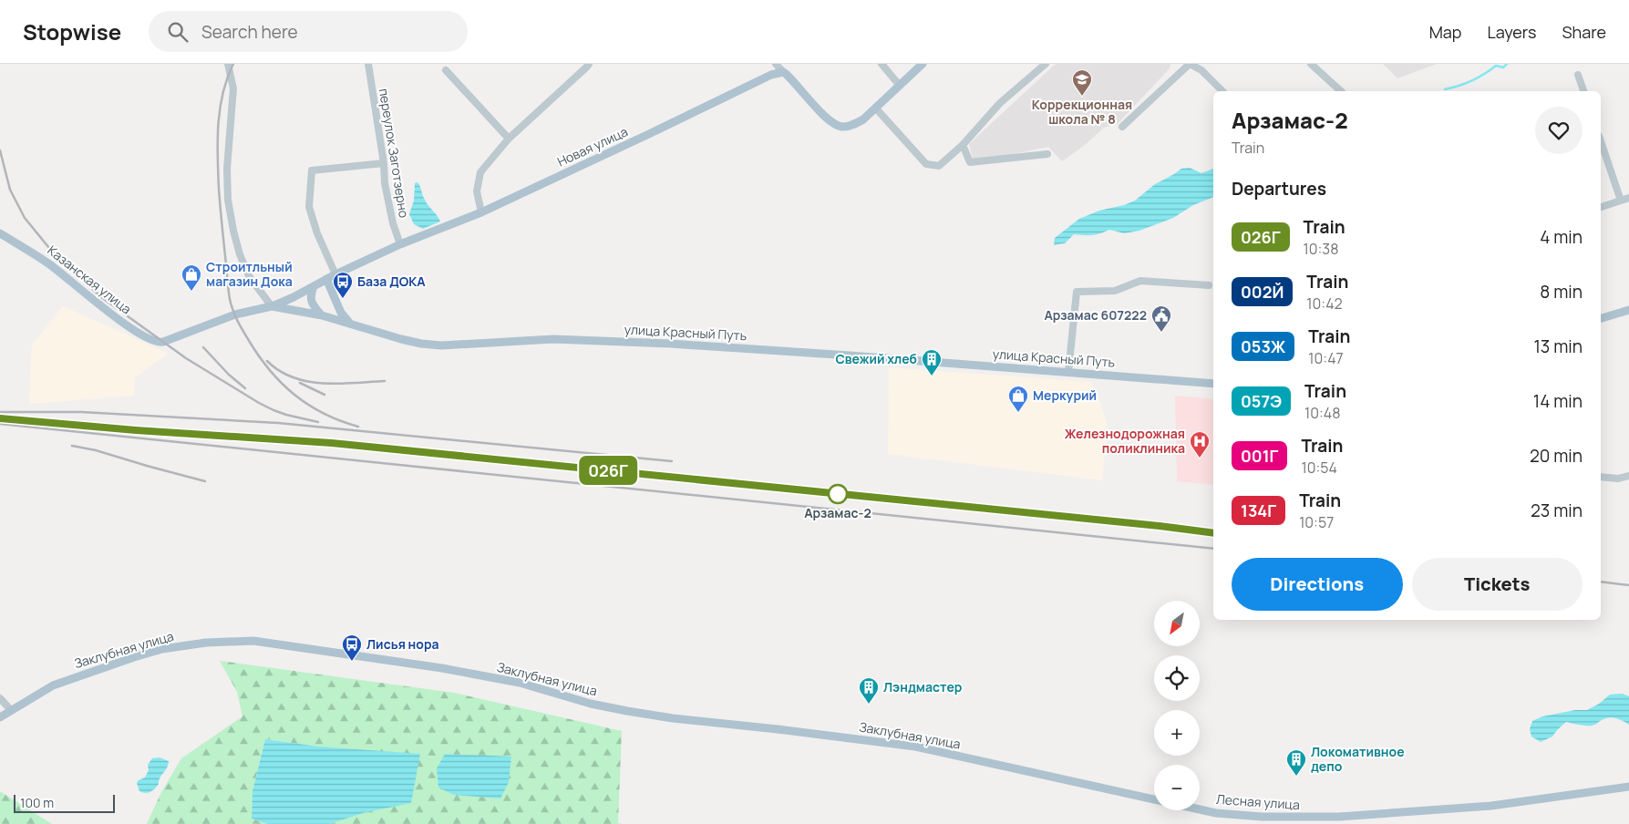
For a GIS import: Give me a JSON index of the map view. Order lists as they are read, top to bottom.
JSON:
{
  "streets": {
    "main road": [
      "Новая улица",
      "Казанская улица",
      "улица Красный Путь",
      "Заклубная улица",
      "Лесная улица"
    ],
    "street": ["переулок Заготзерно"]
  },
  "crossings": [
    ["Новая улица", "переулок Заготзерно"],
    ["Новая улица", "улица Красный Путь"],
    ["Казанская улица", "улица Красный Путь"]
  ],
  "places": {
    "school or university": ["Коррекционная школа № 8"],
    "shop": ["Строитльный магазин Дока", "Меркурий"],
    "bus stop": ["База ДОКА", "Лисья нора"],
    "public building": ["Арзамас 607222"],
    "building": ["Свежий хлеб", "Лэндмастер", "Локомативное депо"],
    "hospital": ["Железнодорожная поликлиника"],
    "other": ["Арзамас-2"]
  },
  "scale_bar": "100 m",
  "north": "bottom left",
  "page": {
    "header": "Stopwise",
    "search": "Search here",
    "nav": ["Map", "Layers", "Share"],
    "on_map": "026Г",
    "heading": [
      ["Арзамас-2", "Train"],
      "Departures"
    ],
    "list": [
      {
        "mark": "026Г",
        "name": "Train",
        "note": "10:38",
        "value": "4 min"
      },
      {
        "mark": "002Й",
        "name": "Train",
        "note": "10:42",
        "value": "8 min"
      },
      {
        "mark": "053Ж",
        "name": "Train",
        "note": "10:47",
        "value": "13 min"
      },
      {
        "mark": "057Э",
        "name": "Train",
        "note": "10:48",
        "value": "14 min"
      },
      {
        "mark": "001Г",
        "name": "Train",
        "note": "10:54",
        "value": "20 min"
      },
      {
        "mark": "134Г",
        "name": "Train",
        "note": "10:57",
        "value": "23 min"
      }
    ],
    "buttons": ["Directions", "Tickets"],
    "map_buttons": ["+", "−"],
    "scale": "100 m"
  }
}
